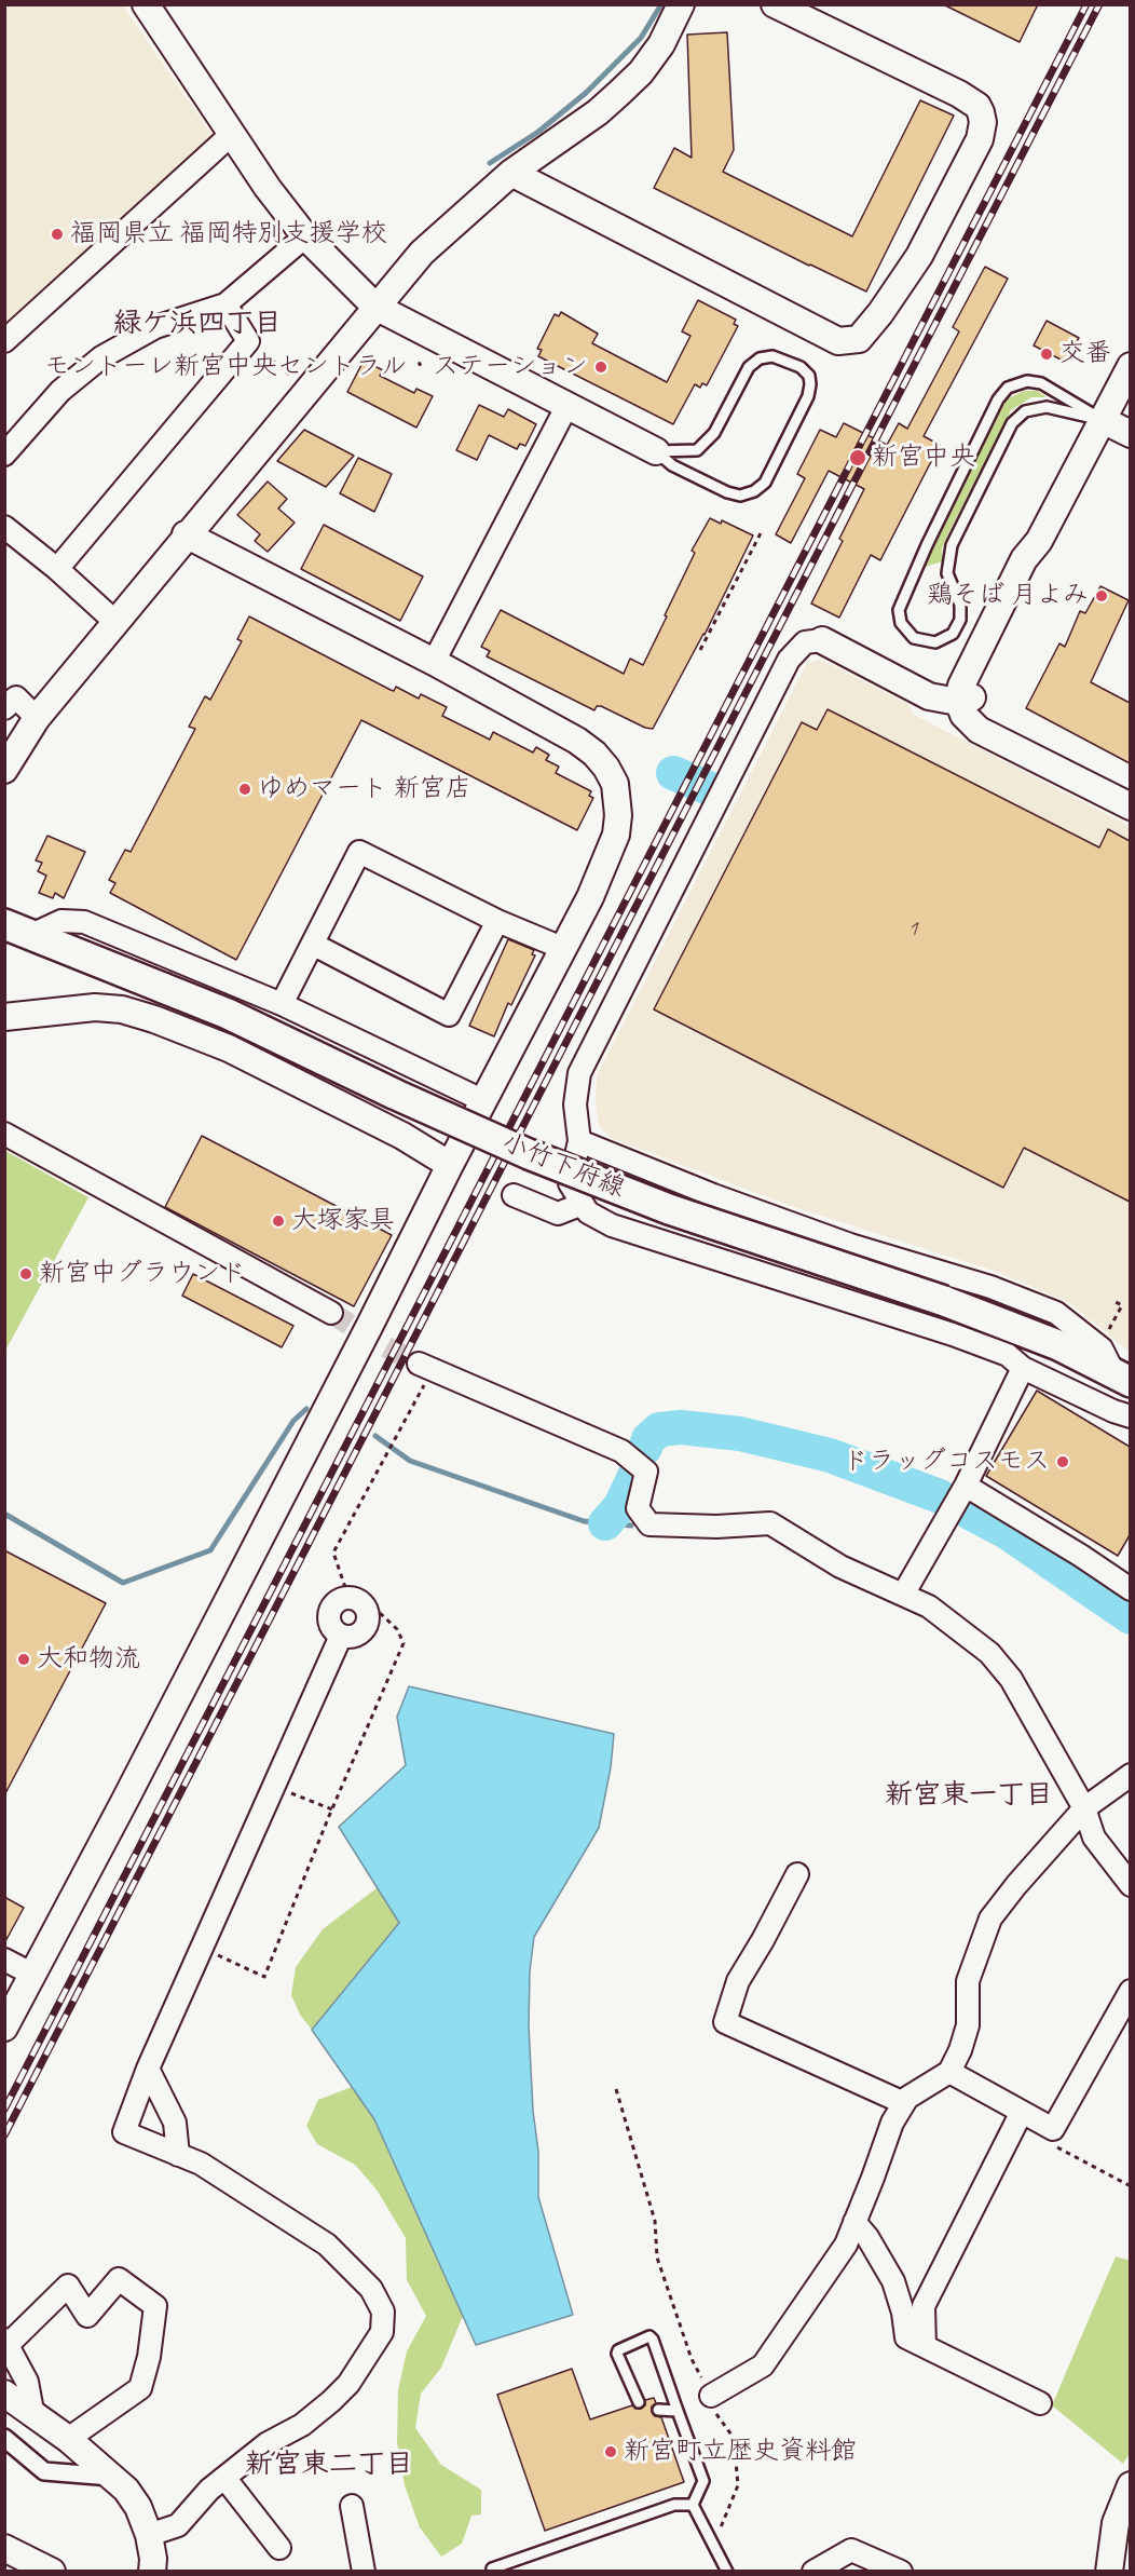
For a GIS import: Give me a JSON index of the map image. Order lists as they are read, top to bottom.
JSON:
{
  "streets": {
    "main road": ["小竹下府線"]
  },
  "districts": ["緑ケ浜四丁目", "新宮東一丁目", "新宮東二丁目"],
  "places": [
    "福岡県立 福岡特別支援学校",
    "交番",
    "モントーレ新宮中央セントラル・ステーション",
    "新宮中央",
    "鶏そば 月よみ",
    "ゆめマート 新宮店",
    "大塚家具",
    "新宮中グラウンド",
    "ドラッグコスモス",
    "大和物流",
    "新宮町立歴史資料館"
  ],
  "house_numbers": ["1"]
}
